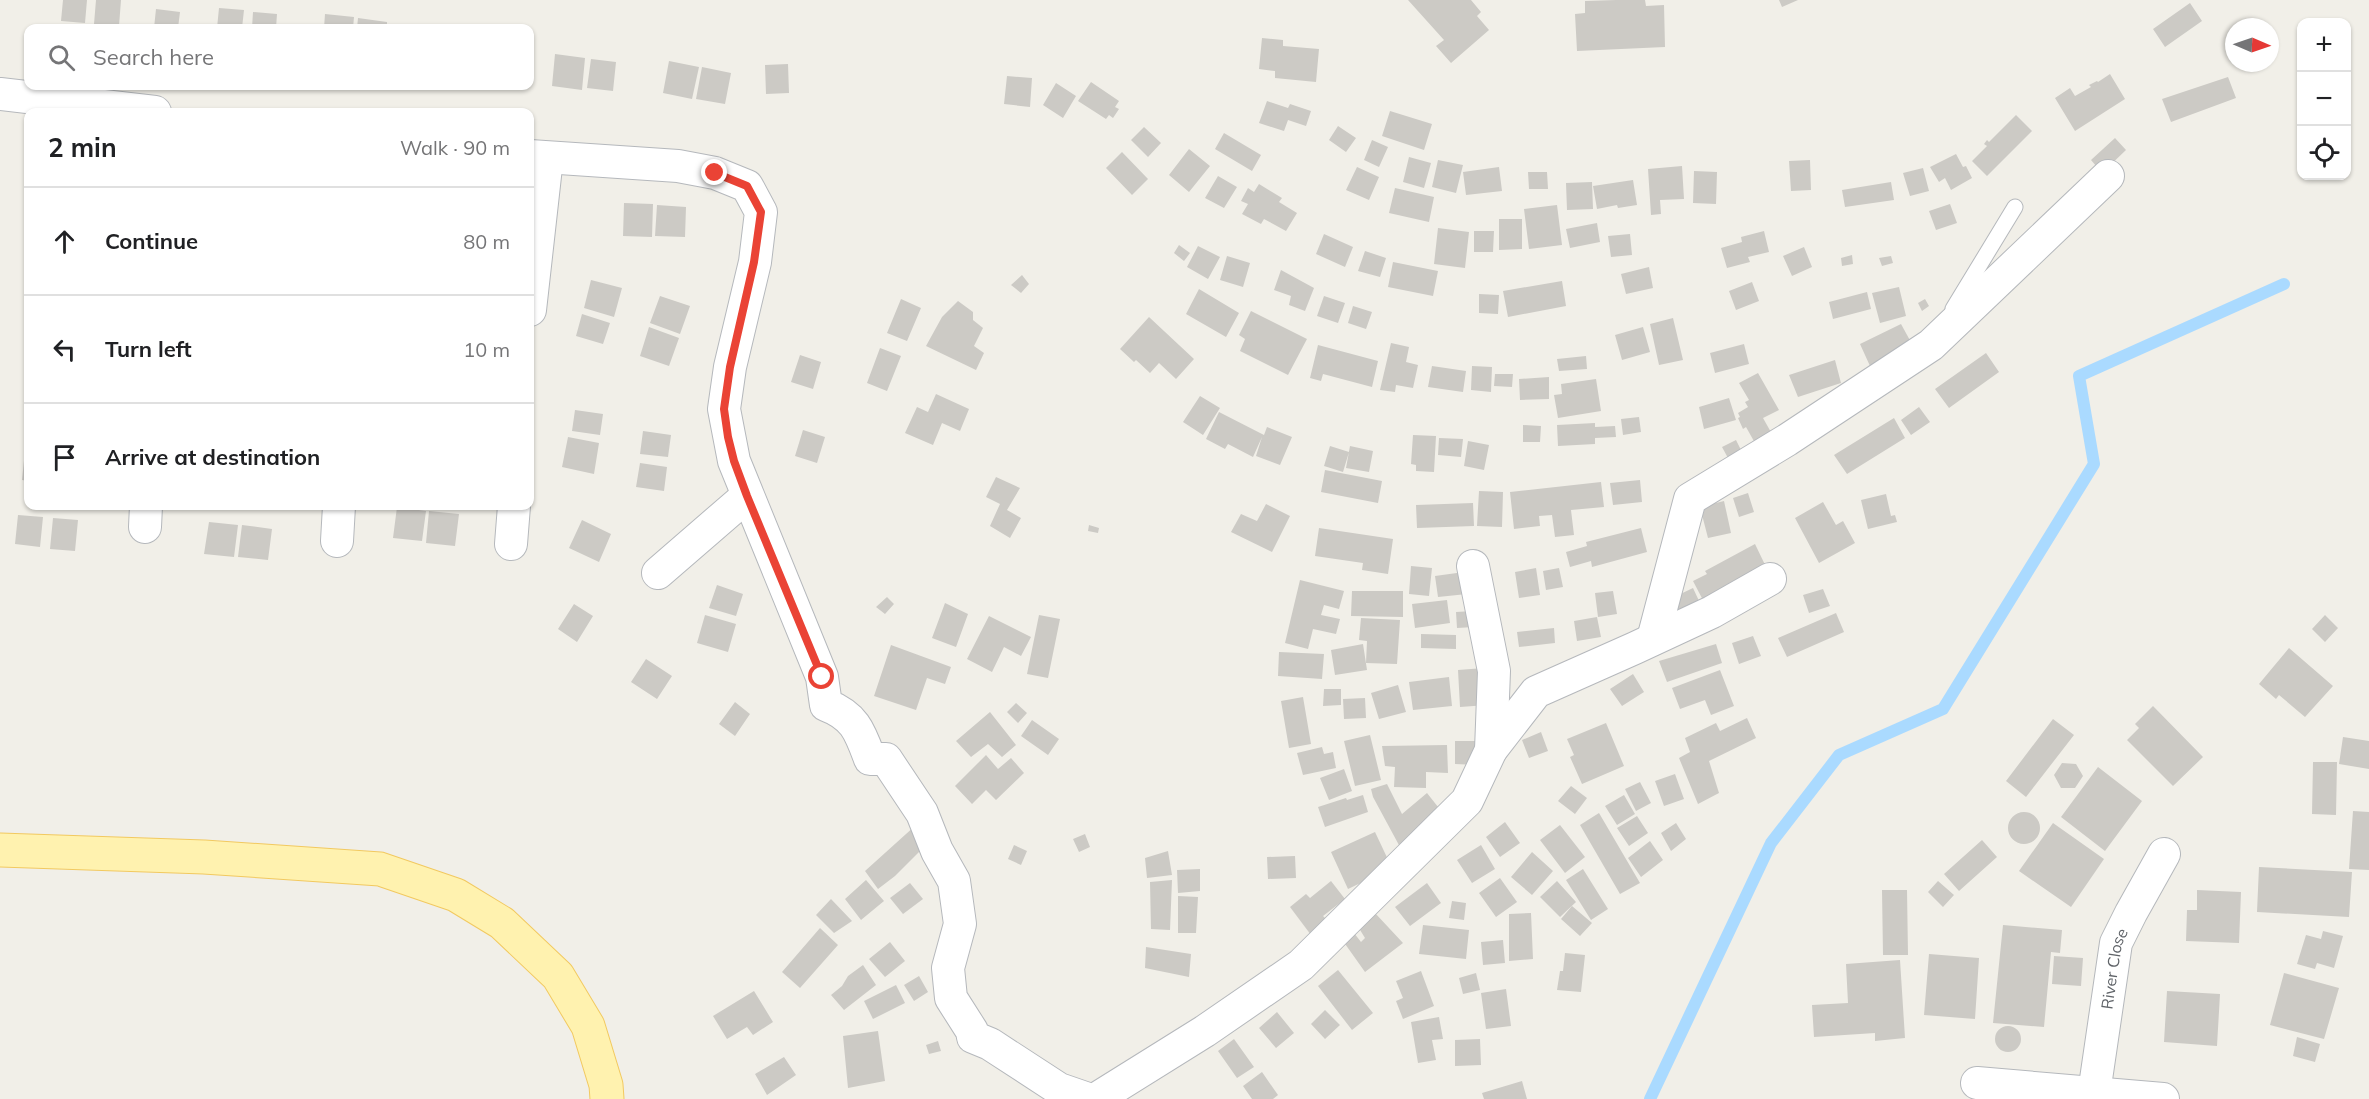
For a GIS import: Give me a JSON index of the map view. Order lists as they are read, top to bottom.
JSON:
{
  "streets": {
    "street": ["River Close"]
  },
  "north": "right",
  "page": {
    "map_buttons": ["+", "−"],
    "search": "Search here",
    "heading": ["2 min", "Walk · 90 m"],
    "list": [
      ["Continue", "80 m"],
      ["Turn left", "10 m"],
      "Arrive at destination"
    ]
  }
}
